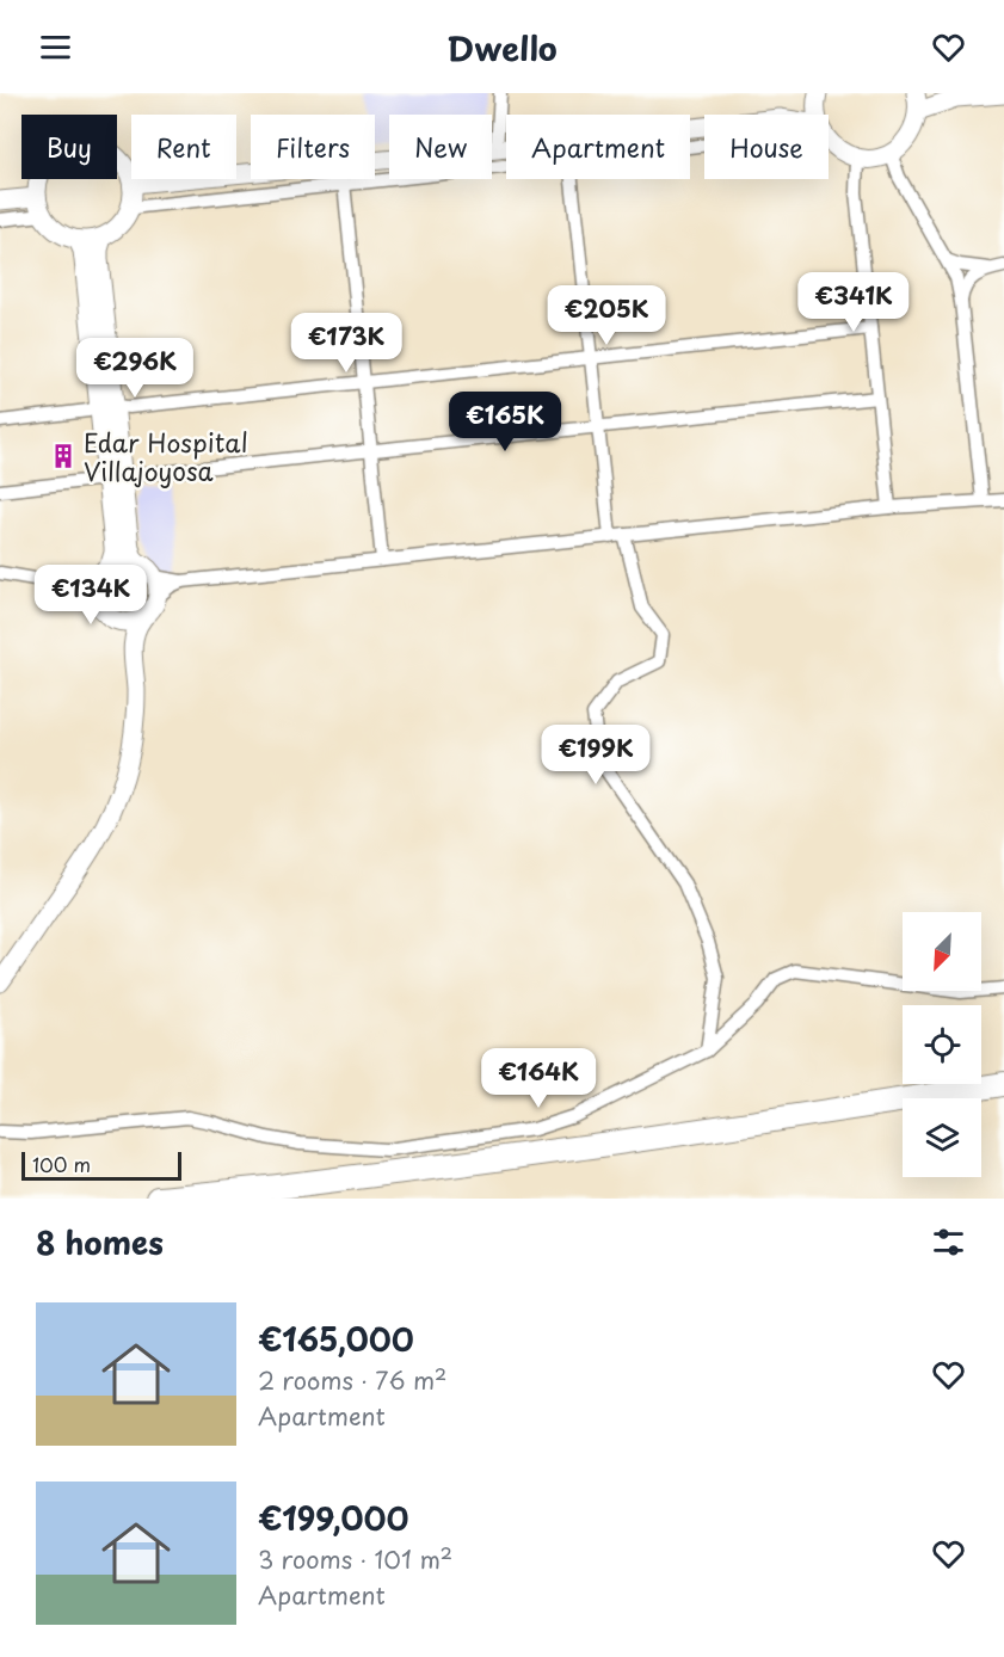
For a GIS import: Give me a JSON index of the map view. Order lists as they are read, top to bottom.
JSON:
{
  "places": {
    "building": ["Edar Hospital Villajoyosa"]
  },
  "scale_bar": "100 m",
  "north": "bottom left",
  "page": {
    "header": "Dwello",
    "chip": [
      "Buy",
      "Rent",
      "Filters",
      "New",
      "Apartment",
      "House"
    ],
    "price": [
      "€341K",
      "€205K",
      "€173K",
      "€296K",
      "€165K",
      "€134K",
      "€199K",
      "€164K"
    ],
    "scale": "100 m",
    "heading": "8 homes",
    "list": [
      {
        "name": "€165,000",
        "note": "2 rooms · 76 m² · Apartment"
      },
      {
        "name": "€199,000",
        "note": "3 rooms · 101 m² · Apartment"
      }
    ]
  }
}
